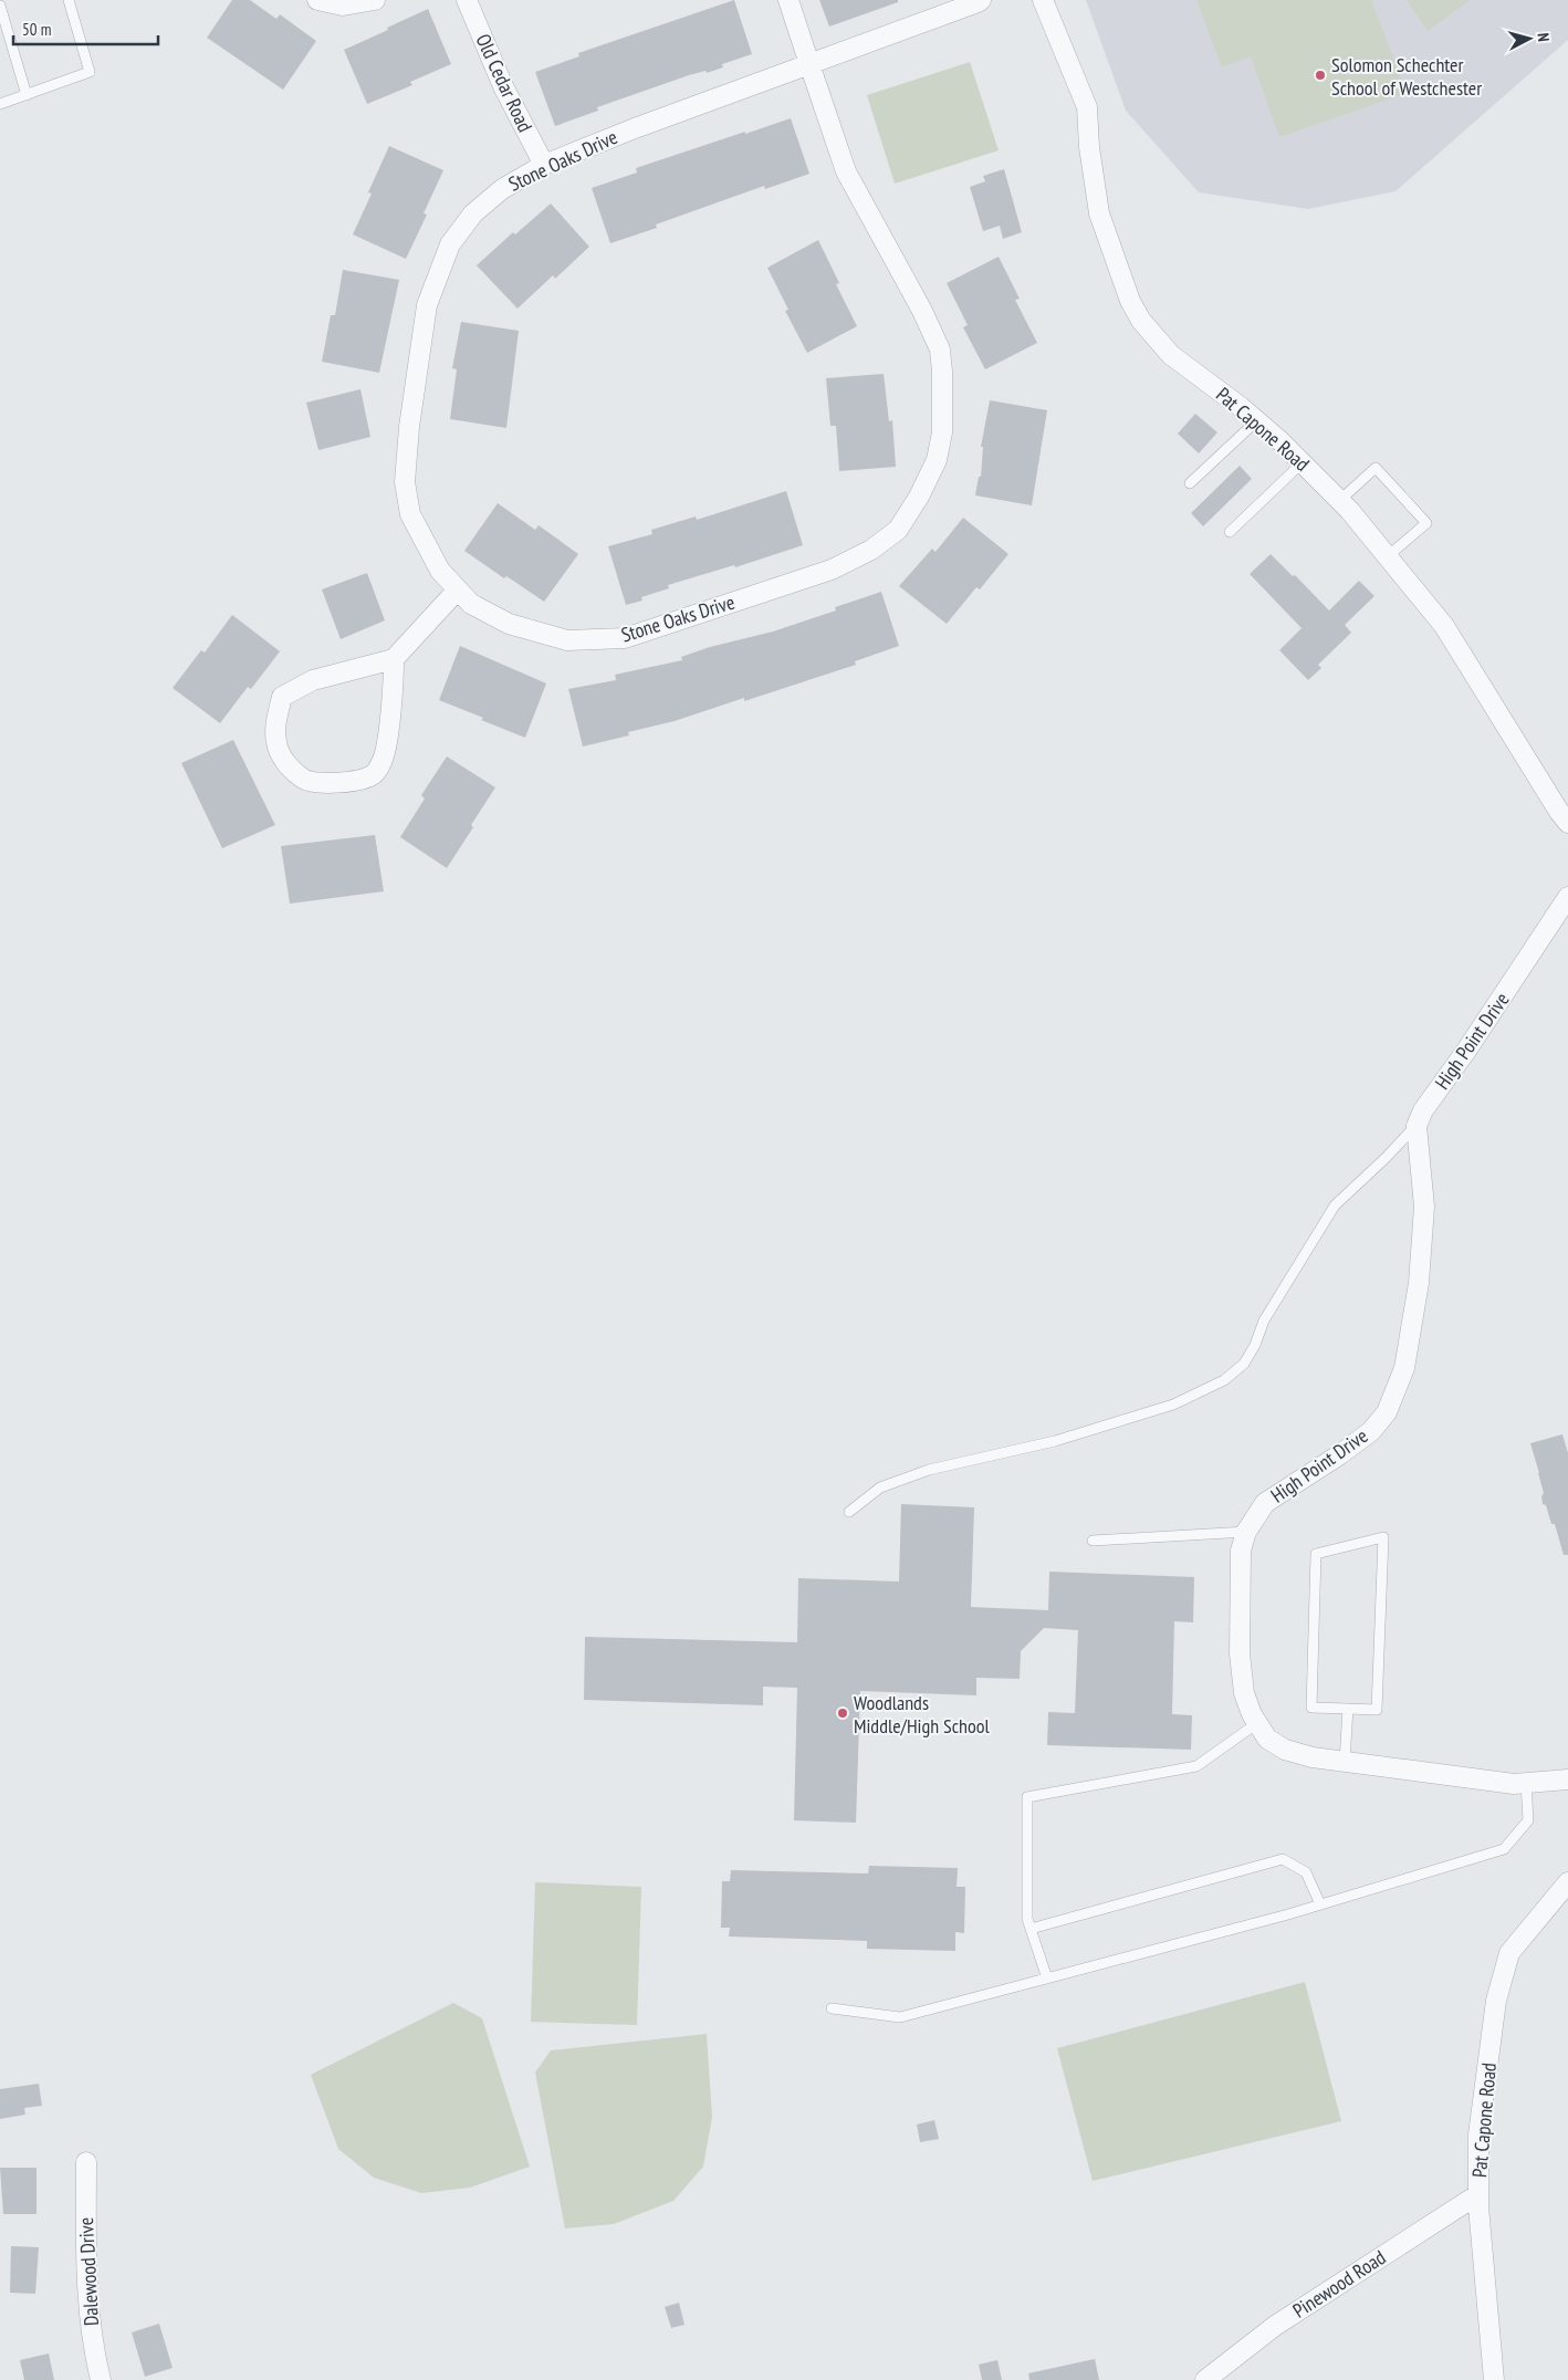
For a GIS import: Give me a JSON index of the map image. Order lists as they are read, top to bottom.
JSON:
{
  "streets": {
    "street": [
      "Old Cedar Road",
      "Stone Oaks Drive",
      "Pat Capone Road",
      "High Point Drive",
      "Dalewood Drive",
      "Pinewood Road"
    ]
  },
  "crossings": [
    ["Old Cedar Road", "Stone Oaks Drive"],
    ["Pat Capone Road", "Pinewood Road"]
  ],
  "places": ["Solomon Schechter School of Westchester", "Woodlands Middle/High School"],
  "scale_bar": "50 m",
  "north": "right"
}
